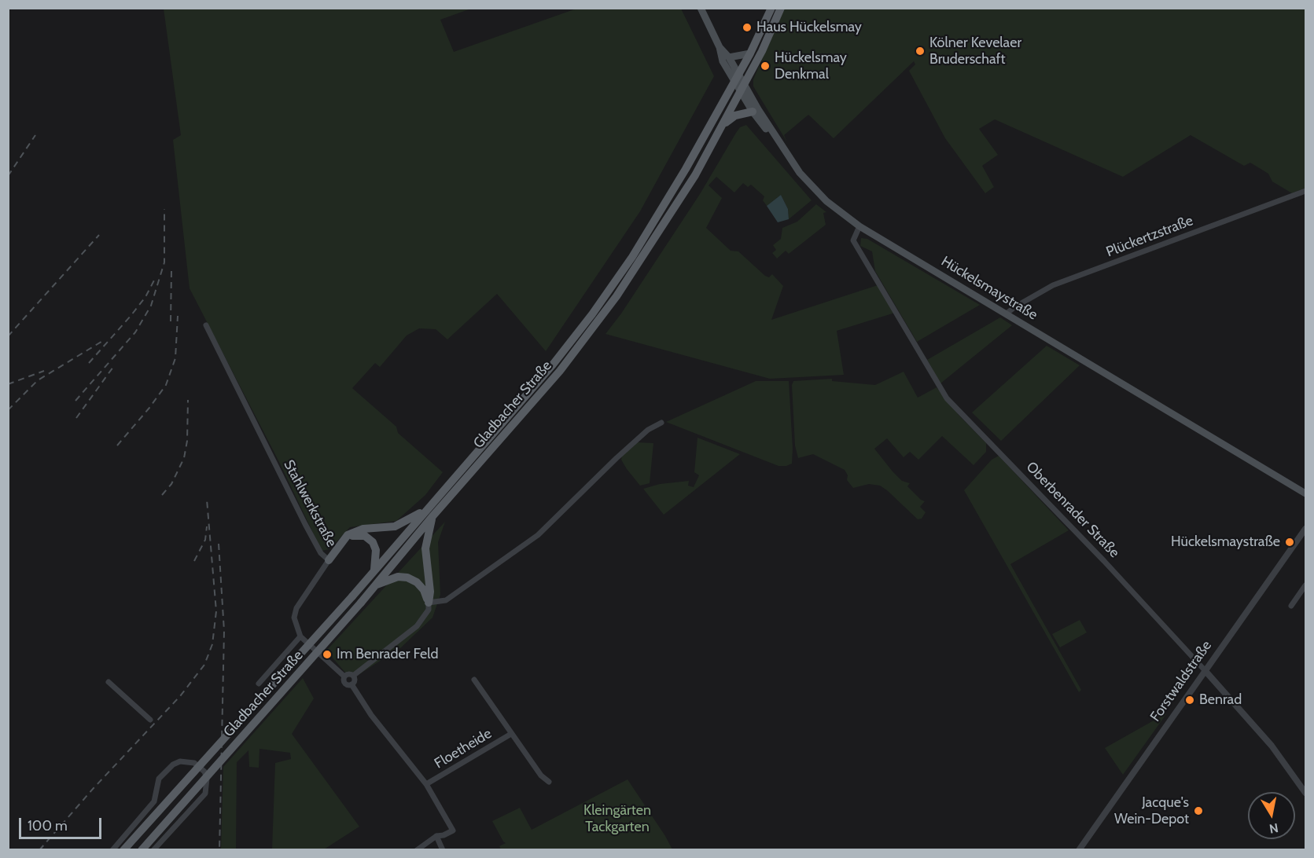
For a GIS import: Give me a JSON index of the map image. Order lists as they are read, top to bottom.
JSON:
{
  "streets": {
    "main road": ["Hückelsmaystraße", "Gladbacher Straße"],
    "street": [
      "Plückertzstraße",
      "Stahlwerkstraße",
      "Oberbenrader Straße",
      "Forstwaldstraße",
      "Floetheide"
    ]
  },
  "crossings": [
    ["Plückertzstraße", "Hückelsmaystraße"],
    ["Hückelsmaystraße", "Gladbacher Straße"],
    ["Hückelsmaystraße", "Oberbenrader Straße"],
    ["Oberbenrader Straße", "Forstwaldstraße"]
  ],
  "parks": ["Kleingärten Tackgarten"],
  "places": [
    "Haus Hückelsmay",
    "Kölner Kevelaer Bruderschaft",
    "Hückelsmay Denkmal",
    "Hückelsmaystraße",
    "Im Benrader Feld",
    "Benrad",
    "Jacque's Wein-Depot"
  ],
  "scale_bar": "100 m",
  "north": "bottom"
}
